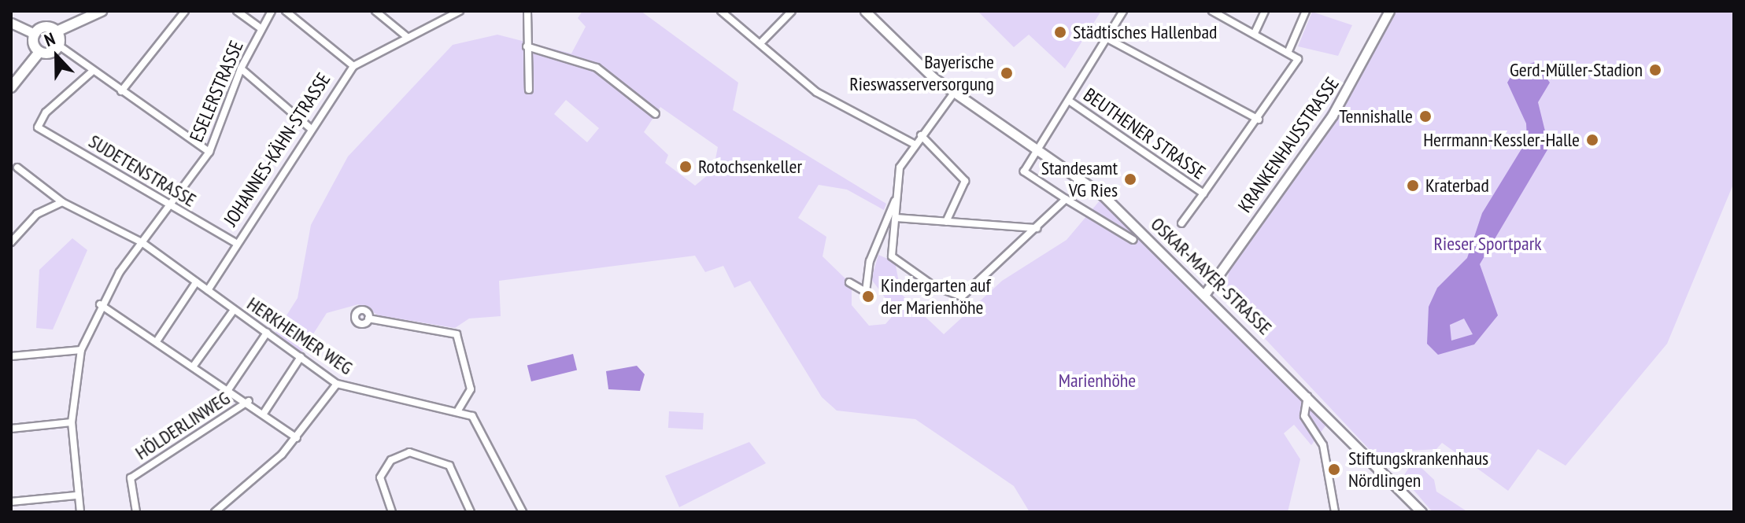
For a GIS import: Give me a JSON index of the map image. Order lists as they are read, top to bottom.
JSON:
{
  "streets": {
    "main road": ["KRANKENHAUSSTRASSE", "OSKAR-MAYER-STRASSE"],
    "street": [
      "ESELERSTRASSE",
      "BEUTHENER STRASSE",
      "JOHANNES-KÄHN-STRASSE",
      "SUDETENSTRASSE",
      "HERKHEIMER WEG",
      "HÖLDERLINWEG"
    ]
  },
  "crossings": [
    ["ESELERSTRASSE", "SUDETENSTRASSE"],
    ["ESELERSTRASSE", "HERKHEIMER WEG"],
    ["KRANKENHAUSSTRASSE", "OSKAR-MAYER-STRASSE"],
    ["JOHANNES-KÄHN-STRASSE", "SUDETENSTRASSE"],
    ["JOHANNES-KÄHN-STRASSE", "HERKHEIMER WEG"]
  ],
  "parks": ["Rieser Sportpark", "Marienhöhe"],
  "places": [
    "Städtisches Hallenbad",
    "Gerd-Müller-Stadion",
    "Bayerische Rieswasserversorgung",
    "Tennishalle",
    "Herrmann-Kessler-Halle",
    "Rotochsenkeller",
    "Standesamt VG Ries",
    "Kraterbad",
    "Kindergarten auf der Marienhöhe",
    "Stiftungskrankenhaus Nördlingen"
  ],
  "north": "top"
}
